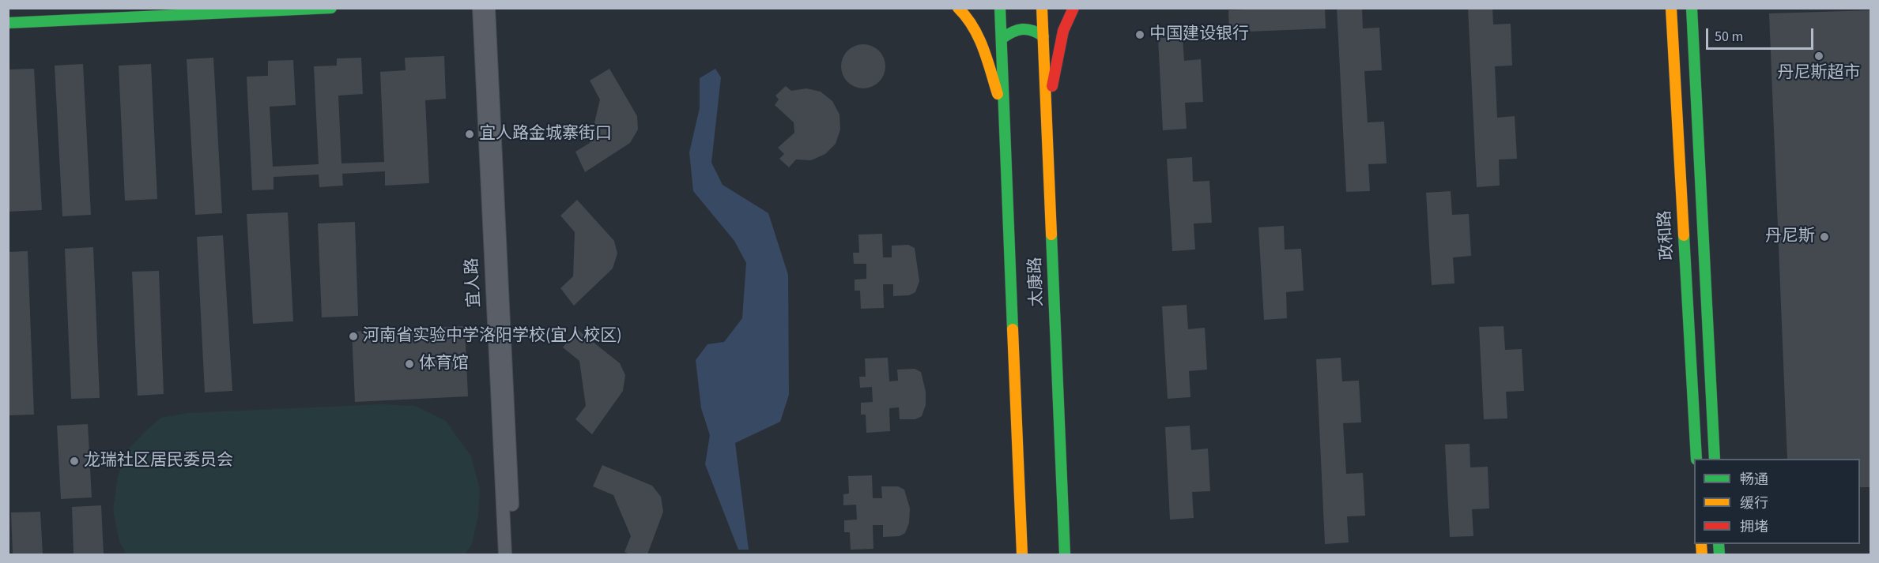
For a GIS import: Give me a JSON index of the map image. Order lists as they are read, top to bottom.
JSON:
{
  "streets": {
    "main road": ["政和路", "太康路"],
    "street": ["宜人路"]
  },
  "places": [
    "中国建设银行",
    "丹尼斯超市",
    "宜人路金城寨街口",
    "丹尼斯",
    "河南省实验中学洛阳学校(宜人校区)",
    "体育馆",
    "龙瑞社区居民委员会"
  ],
  "legend": ["畅通", "缓行", "拥堵"],
  "scale_bar": "50 m"
}
